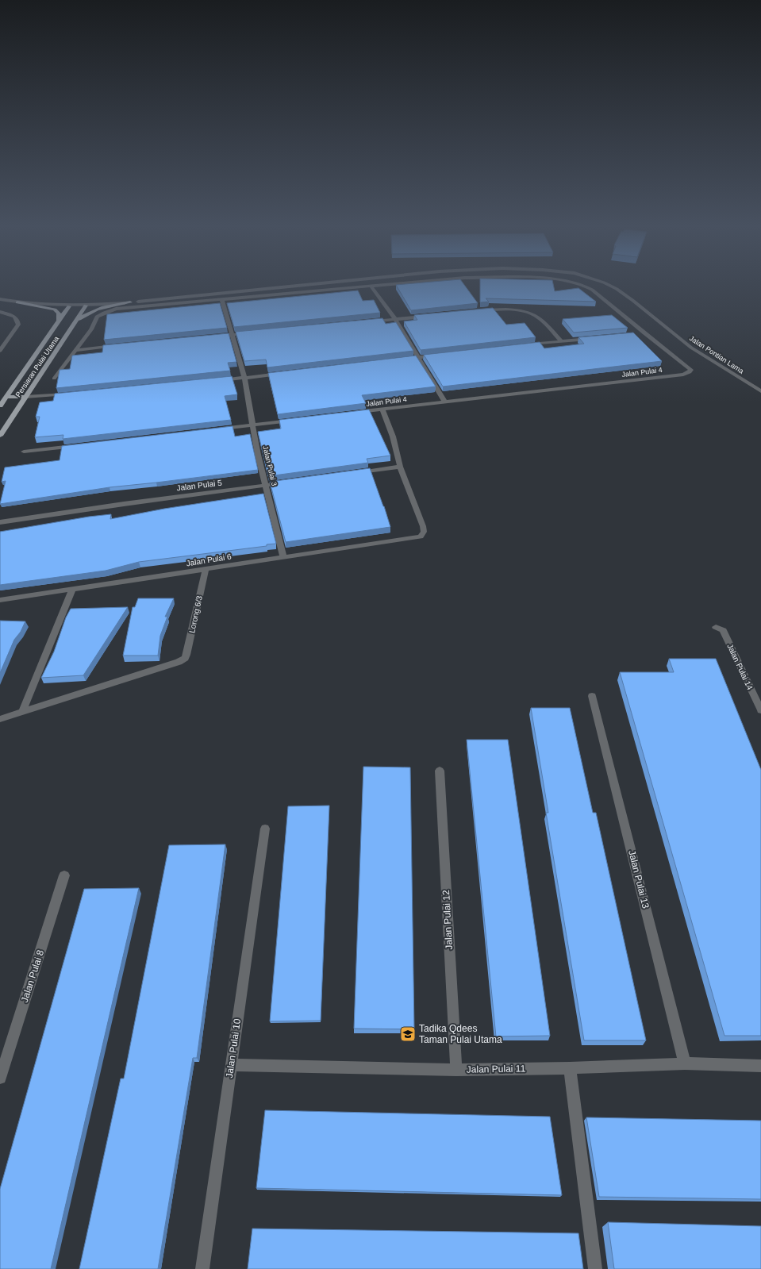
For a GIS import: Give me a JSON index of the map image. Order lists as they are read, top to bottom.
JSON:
{
  "streets": {
    "main road": ["Persiaran Pulai Utama"],
    "street": [
      "Jalan Pontian Lama",
      "Jalan Pulai 4",
      "Jalan Pulai 3",
      "Jalan Pulai 5",
      "Jalan Pulai 6",
      "Lorong 6/3",
      "Jalan Pulai 14",
      "Jalan Pulai 13",
      "Jalan Pulai 12",
      "Jalan Pulai 8",
      "Jalan Pulai 10",
      "Jalan Pulai 11"
    ]
  },
  "crossings": [
    ["Jalan Pontian Lama", "Persiaran Pulai Utama"],
    ["Jalan Pulai 3", "Jalan Pulai 5"],
    ["Jalan Pulai 3", "Jalan Pulai 6"],
    ["Jalan Pulai 6", "Lorong 6/3"],
    ["Jalan Pulai 13", "Jalan Pulai 11"],
    ["Jalan Pulai 12", "Jalan Pulai 11"],
    ["Jalan Pulai 10", "Jalan Pulai 11"]
  ],
  "places": {
    "school or university": ["Tadika Qdees Taman Pulai Utama"]
  }
}
